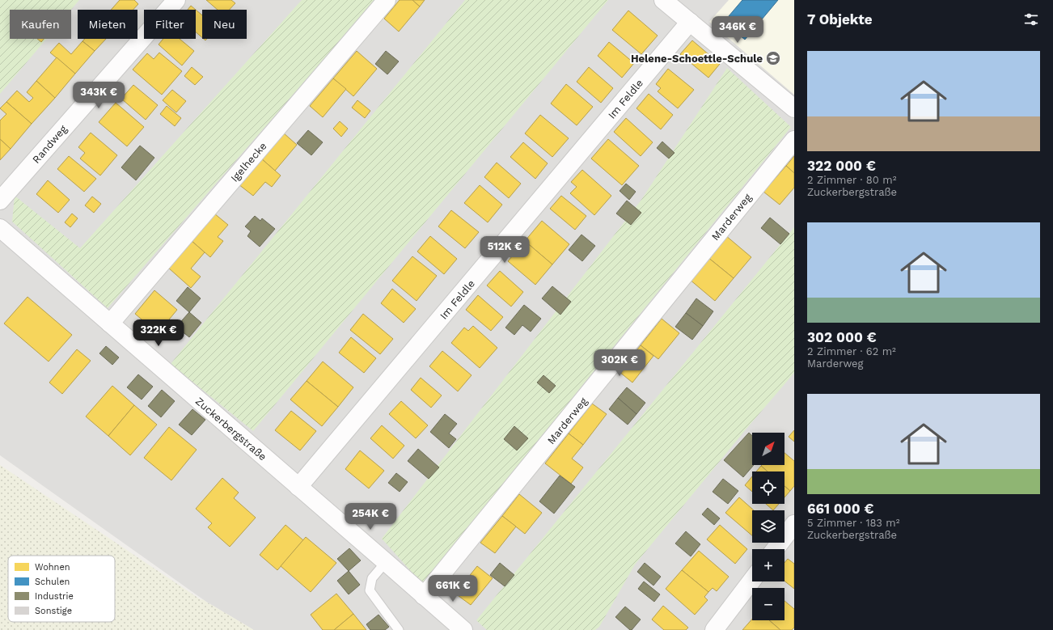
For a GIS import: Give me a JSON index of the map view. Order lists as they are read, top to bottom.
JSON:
{
  "streets": {
    "street": [
      "Im Feldle",
      "Randweg",
      "Igelhecke",
      "Marderweg",
      "Zuckerbergstraße"
    ]
  },
  "crossings": [
    ["Im Feldle", "Zuckerbergstraße"],
    ["Igelhecke", "Zuckerbergstraße"],
    ["Marderweg", "Zuckerbergstraße"]
  ],
  "places": {
    "school or university": ["Helene-Schoettle-Schule"]
  },
  "legend": [
    "Wohnen",
    "Schulen",
    "Industrie",
    "Sonstige"
  ],
  "north": "top right",
  "page": {
    "heading": "7 Objekte",
    "chip": [
      "Kaufen",
      "Mieten",
      "Filter",
      "Neu"
    ],
    "price": [
      "346K €",
      "343K €",
      "512K €",
      "322K €",
      "302K €",
      "254K €",
      "661K €"
    ],
    "list": [
      {
        "name": "322 000 €",
        "note": "2 Zimmer · 80 m² · Zuckerbergstraße"
      },
      {
        "name": "302 000 €",
        "note": "2 Zimmer · 62 m² · Marderweg"
      },
      {
        "name": "661 000 €",
        "note": "5 Zimmer · 183 m² · Zuckerbergstraße"
      }
    ],
    "map_buttons": ["+", "−"]
  }
}
